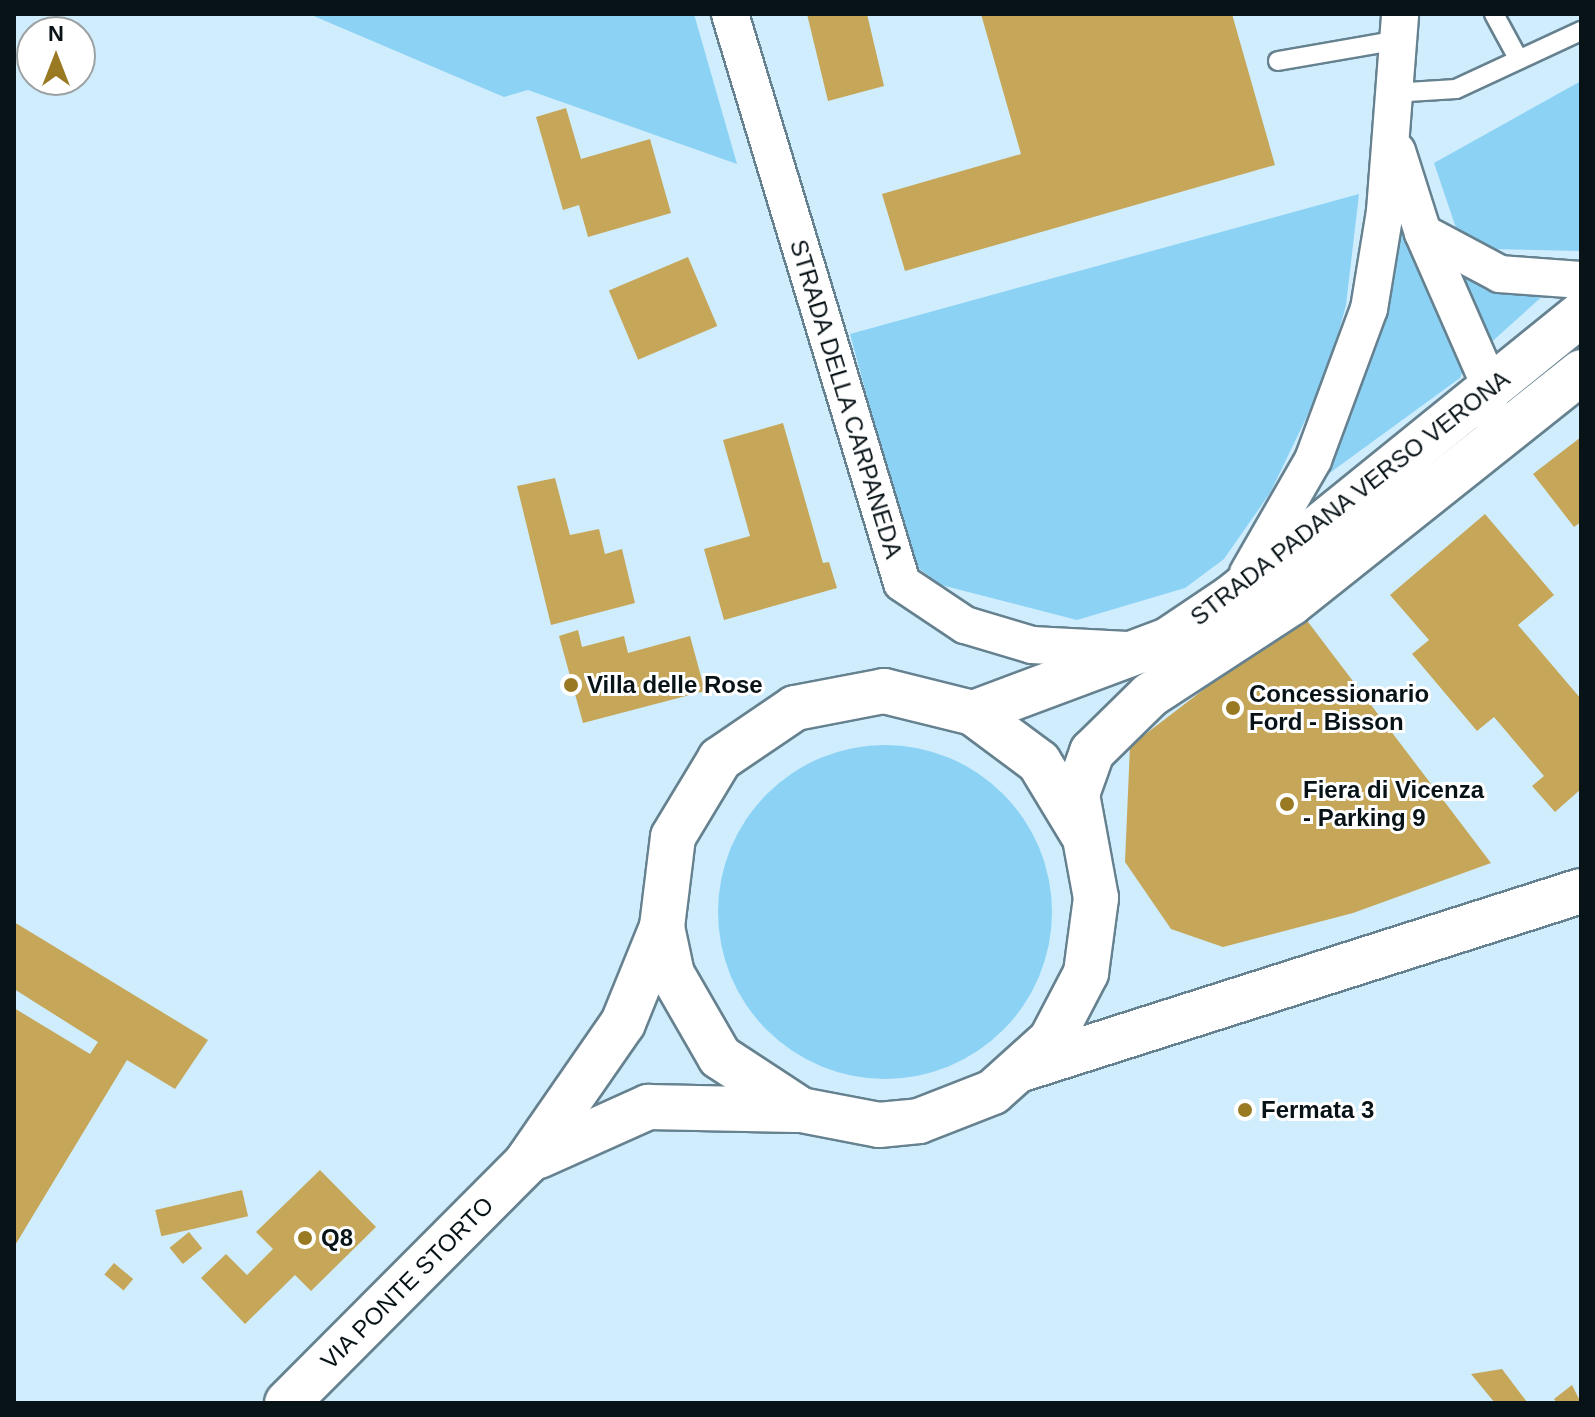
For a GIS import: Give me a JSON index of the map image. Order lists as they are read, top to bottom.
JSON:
{
  "streets": {
    "main road": ["STRADA PADANA VERSO VERONA", "VIA PONTE STORTO"],
    "street": ["STRADA DELLA CARPANEDA"]
  },
  "crossings": [
    ["STRADA DELLA CARPANEDA", "STRADA PADANA VERSO VERONA"],
    ["STRADA PADANA VERSO VERONA", "VIA PONTE STORTO"]
  ],
  "places": [
    "Villa delle Rose",
    "Concessionario Ford - Bisson",
    "Fiera di Vicenza - Parking 9",
    "Fermata 3",
    "Q8"
  ],
  "north": "top"
}
